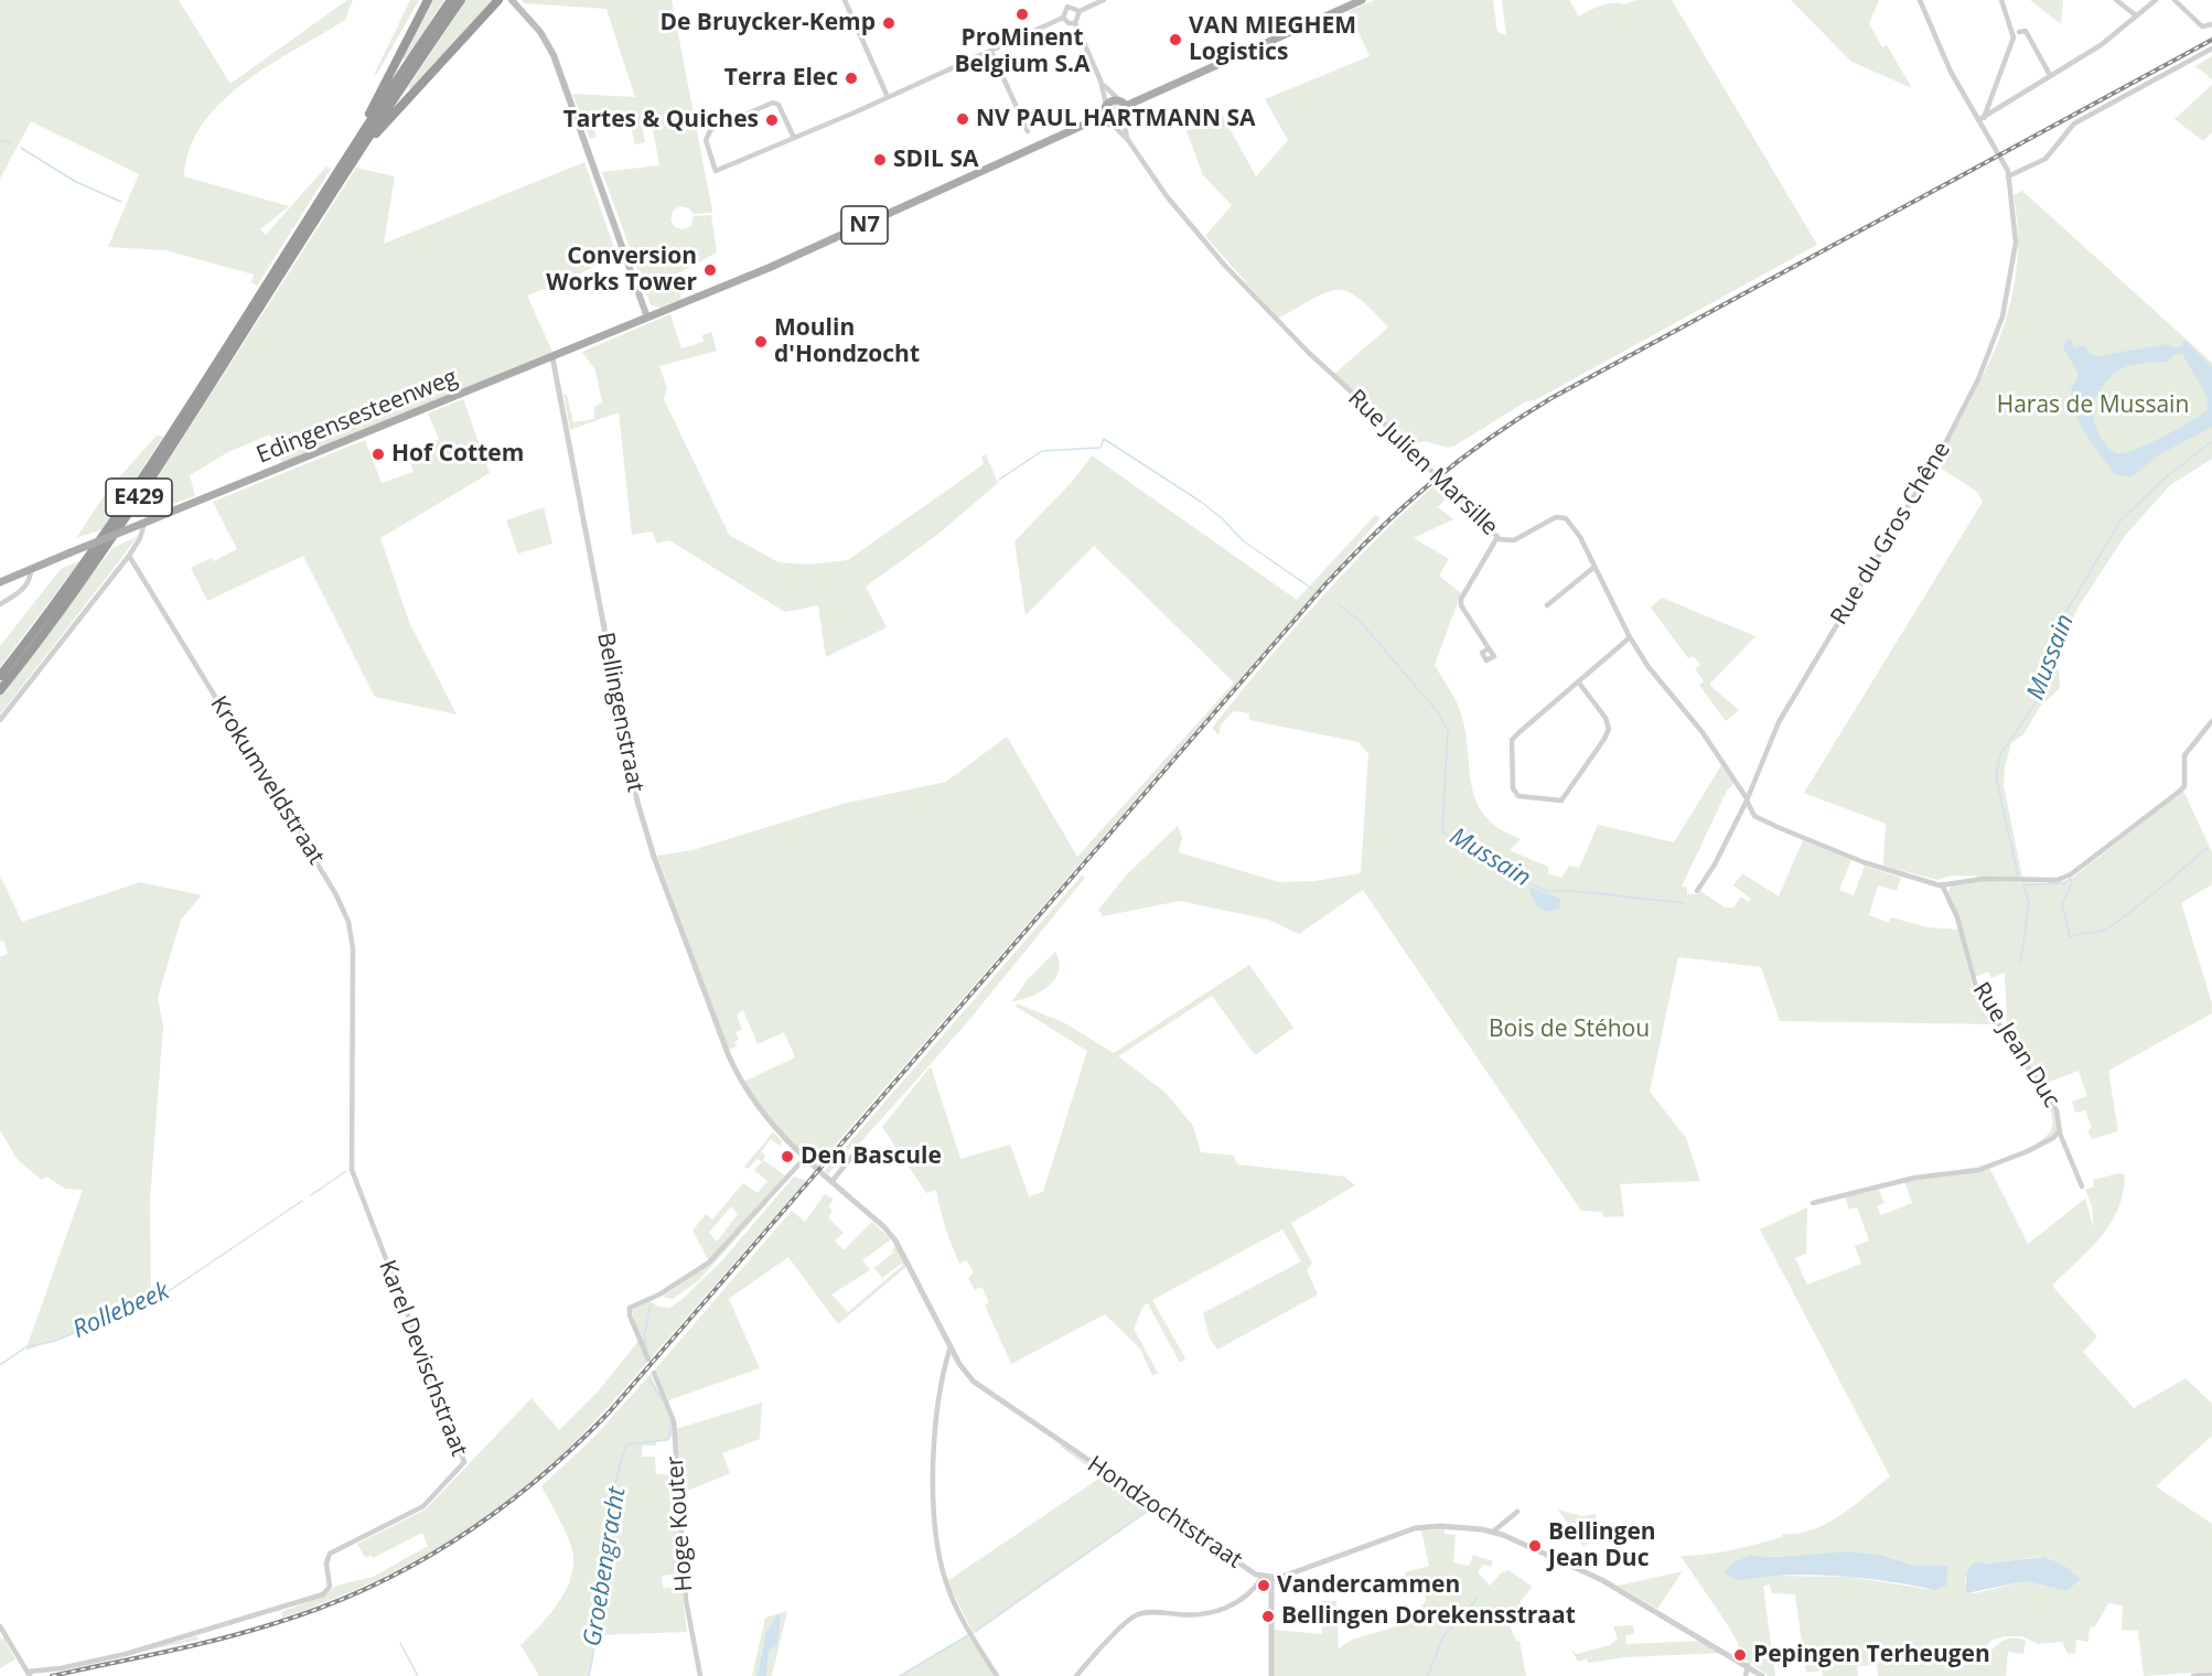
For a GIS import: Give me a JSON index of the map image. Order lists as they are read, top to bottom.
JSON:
{
  "streets": {
    "highway": ["E429"],
    "main road": ["N7", "Edingensesteenweg"],
    "street": [
      "Rue Julien Marsille",
      "Rue du Gros Chêne",
      "Bellingenstraat",
      "Krokumveldstraat",
      "Rue Jean Duc",
      "Karel Devischstraat",
      "Hondzochtstraat",
      "Hoge Kouter"
    ]
  },
  "crossings": [
    ["Edingensesteenweg", "Rue Julien Marsille"],
    ["Edingensesteenweg", "Bellingenstraat"],
    ["Rue Julien Marsille", "Rue du Gros Chêne"],
    ["Bellingenstraat", "Hondzochtstraat"],
    ["Krokumveldstraat", "Karel Devischstraat"]
  ],
  "water": ["Mussain", "Rollebeek", "Groebengracht"],
  "parks": ["Haras de Mussain", "Bois de Stéhou"],
  "places": [
    "ProMinent Belgium S.A",
    "De Bruycker-Kemp",
    "VAN MIEGHEM Logistics",
    "Terra Elec",
    "NV PAUL HARTMANN SA",
    "Tartes & Quiches",
    "SDIL SA",
    "Conversion Works Tower",
    "Moulin d'Hondzocht",
    "Hof Cottem",
    "Den Bascule",
    "Bellingen Jean Duc",
    "Vandercammen",
    "Bellingen Dorekensstraat",
    "Pepingen Terheugen"
  ]
}
